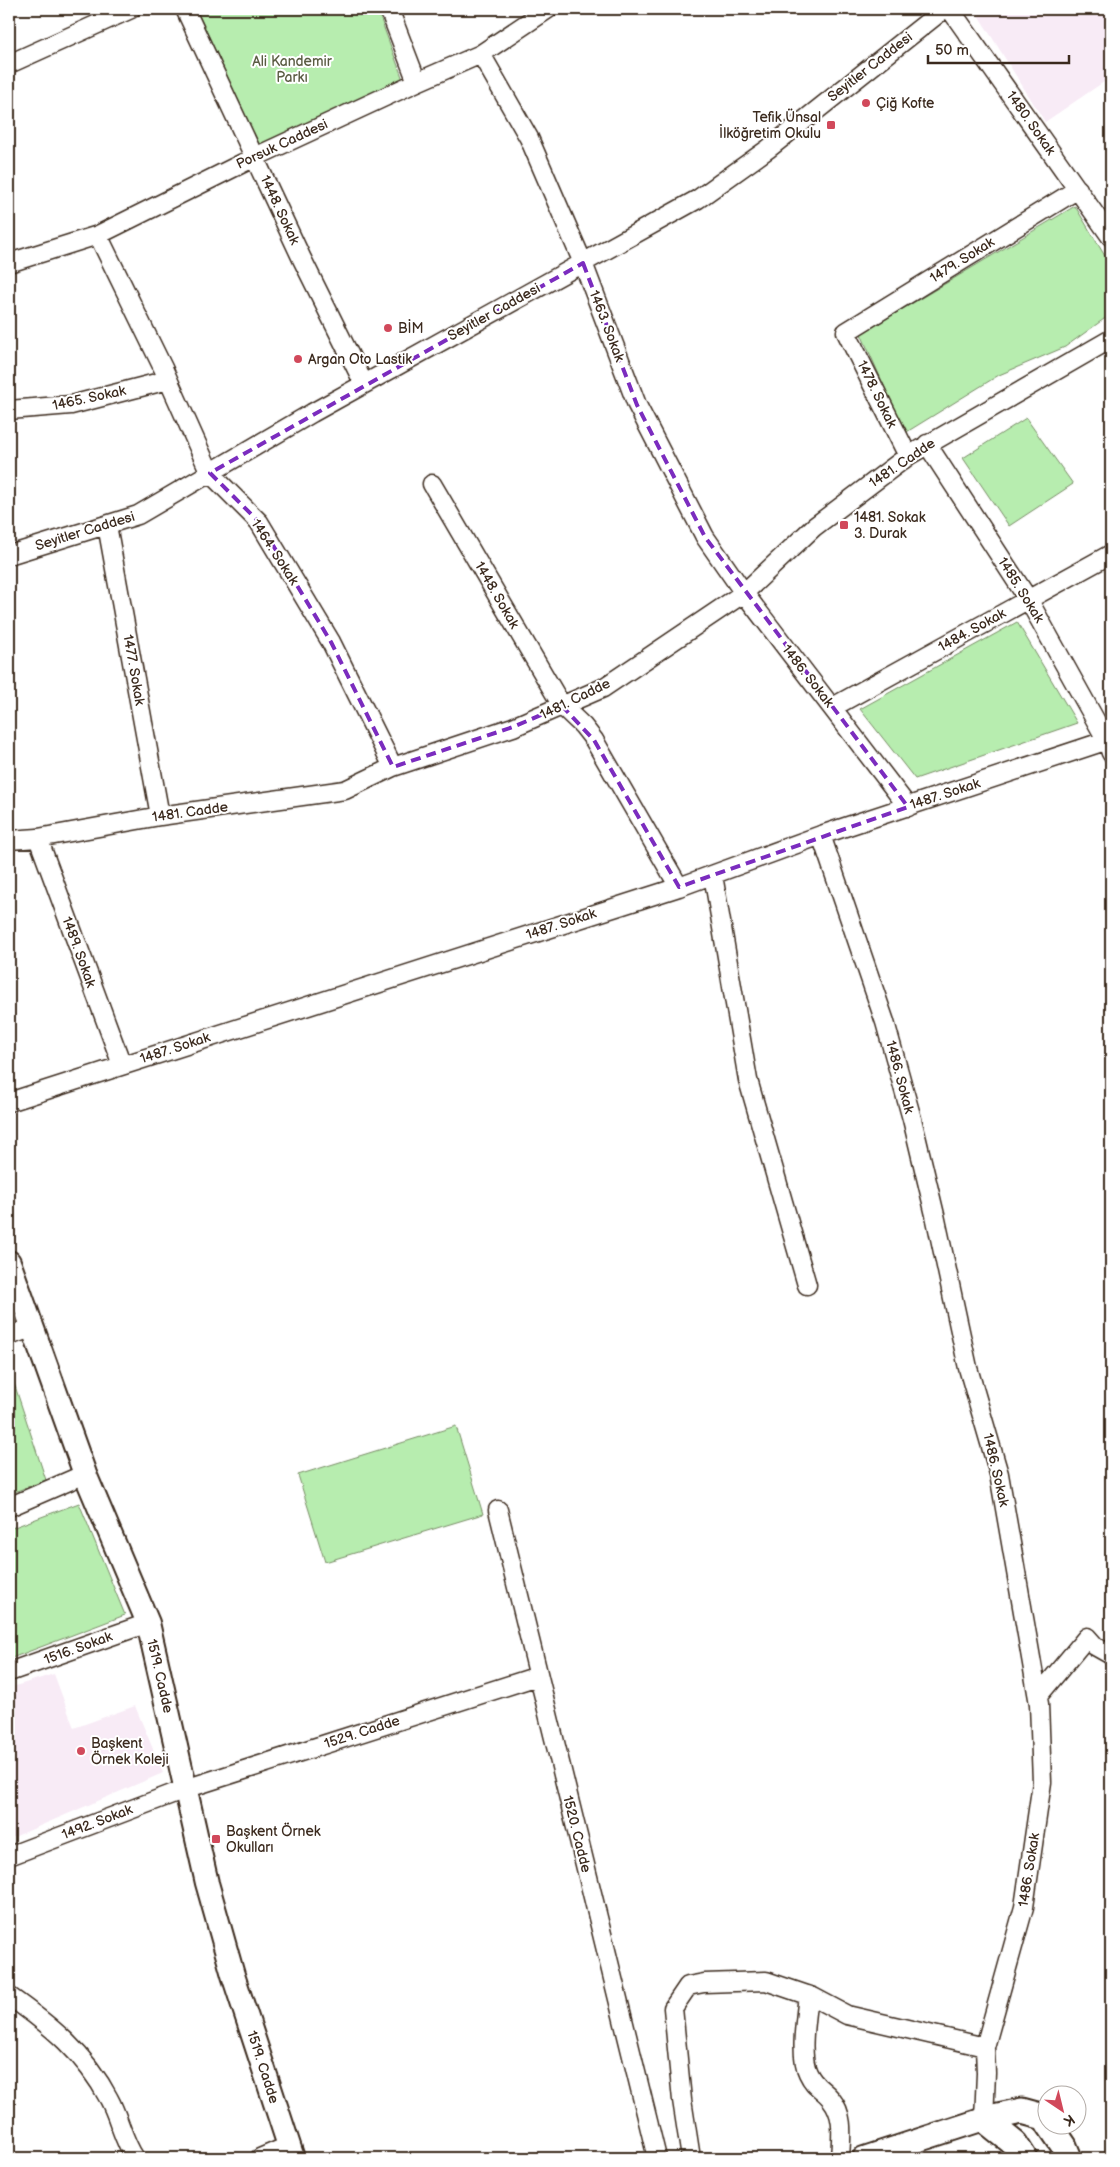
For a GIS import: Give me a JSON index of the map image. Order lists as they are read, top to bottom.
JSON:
{
  "streets": {
    "street": [
      "Seyitler Caddesi",
      "1480. Sokak",
      "Porsuk Caddesi",
      "1448. Sokak",
      "1479. Sokak",
      "1463. Sokak",
      "1478. Sokak",
      "1465. Sokak",
      "1481. Cadde",
      "1464. Sokak",
      "1485. Sokak",
      "1484. Sokak",
      "1477. Sokak",
      "1486. Sokak",
      "1487. Sokak",
      "1489. Sokak",
      "1516. Sokak",
      "1519. Cadde",
      "1529. Cadde",
      "1492. Sokak",
      "1520. Cadde"
    ]
  },
  "crossings": [
    ["Seyitler Caddesi", "1448. Sokak"],
    ["Seyitler Caddesi", "1463. Sokak"],
    ["Seyitler Caddesi", "1464. Sokak"],
    ["Seyitler Caddesi", "1477. Sokak"],
    ["1480. Sokak", "1479. Sokak"],
    ["Porsuk Caddesi", "1448. Sokak"],
    ["Porsuk Caddesi", "1463. Sokak"],
    ["Porsuk Caddesi", "1464. Sokak"],
    ["1448. Sokak", "1481. Cadde"],
    ["1448. Sokak", "1487. Sokak"],
    ["1479. Sokak", "1478. Sokak"],
    ["1463. Sokak", "1481. Cadde"],
    ["1463. Sokak", "1486. Sokak"],
    ["1478. Sokak", "1481. Cadde"],
    ["1465. Sokak", "1464. Sokak"],
    ["1481. Cadde", "1464. Sokak"],
    ["1481. Cadde", "1485. Sokak"],
    ["1481. Cadde", "1477. Sokak"],
    ["1481. Cadde", "1486. Sokak"],
    ["1481. Cadde", "1489. Sokak"],
    ["1485. Sokak", "1484. Sokak"],
    ["1485. Sokak", "1487. Sokak"],
    ["1484. Sokak", "1486. Sokak"],
    ["1486. Sokak", "1487. Sokak"],
    ["1487. Sokak", "1489. Sokak"],
    ["1516. Sokak", "1519. Cadde"],
    ["1519. Cadde", "1529. Cadde"],
    ["1519. Cadde", "1492. Sokak"],
    ["1529. Cadde", "1492. Sokak"],
    ["1529. Cadde", "1520. Cadde"]
  ],
  "parks": ["Ali Kandemir Parkı"],
  "places": {
    "other": [
      "Çiğ Kofte",
      "BİM",
      "Argan Oto Lastik",
      "Başkent Örnek Koleji"
    ],
    "transit": ["Tefik Ünsal İlköğretim Okulu", "1481. Sokak 3. Durak", "Başkent Örnek Okulları"]
  },
  "scale_bar": "50 m",
  "north": "bottom right"
}
